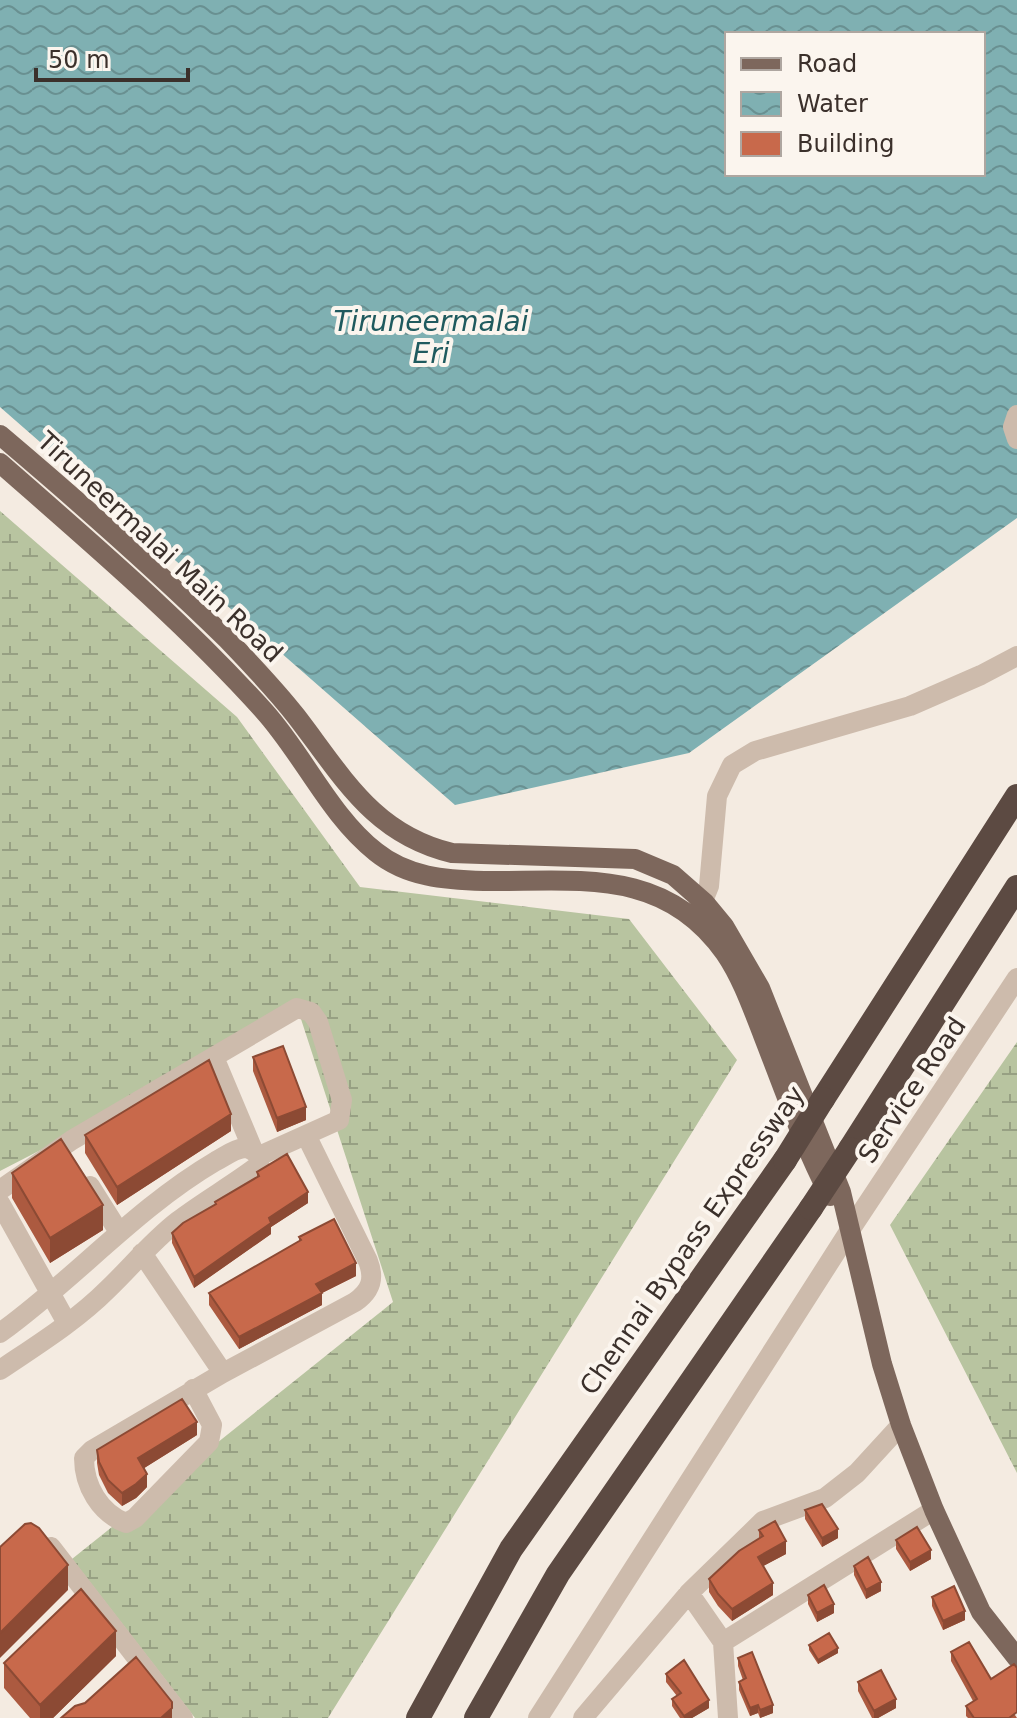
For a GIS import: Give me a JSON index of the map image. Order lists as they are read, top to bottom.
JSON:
{
  "streets": {
    "highway": ["Chennai Bypass Expressway"],
    "main road": ["Tiruneermalai Main Road"],
    "street": ["Service Road"]
  },
  "crossings": [
    ["Tiruneermalai Main Road", "Service Road"]
  ],
  "water": ["Tiruneermalai Eri"],
  "legend": ["Road", "Water", "Building"],
  "scale_bar": "50 m"
}
